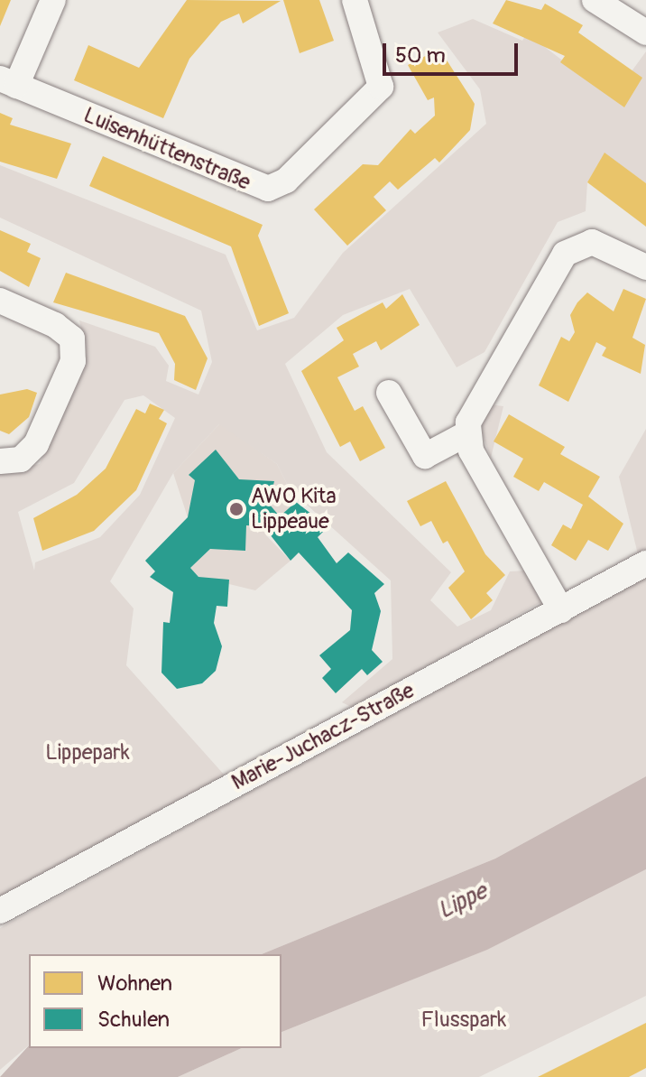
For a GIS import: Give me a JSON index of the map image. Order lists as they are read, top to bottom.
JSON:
{
  "streets": {
    "street": ["Luisenhüttenstraße", "Marie-Juchacz-Straße"]
  },
  "water": ["Lippe"],
  "parks": ["Lippepark", "Flusspark"],
  "places": ["AWO Kita Lippeaue"],
  "legend": ["Wohnen", "Schulen"],
  "scale_bar": "50 m"
}
